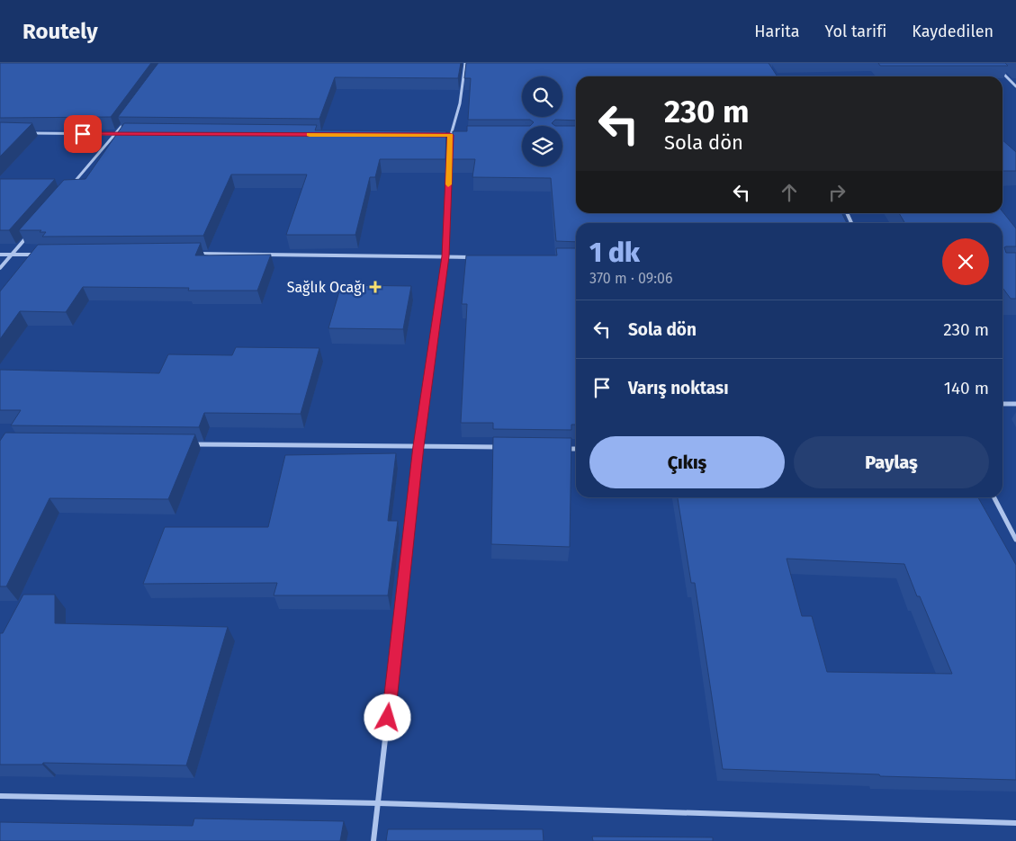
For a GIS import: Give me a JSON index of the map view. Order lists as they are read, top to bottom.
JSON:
{
  "places": {
    "health": ["Sağlık Ocağı"]
  },
  "page": {
    "header": "Routely",
    "nav": ["Harita", "Yol tarifi", "Kaydedilen"],
    "turn": ["230 m", "Sola dön"],
    "heading": ["1 dk", "370 m · 09:06"],
    "list": [
      {
        "name": "Sola dön",
        "value": "230 m"
      },
      {
        "name": "Varış noktası",
        "value": "140 m"
      }
    ],
    "buttons": ["Çıkış", "Paylaş"]
  }
}
